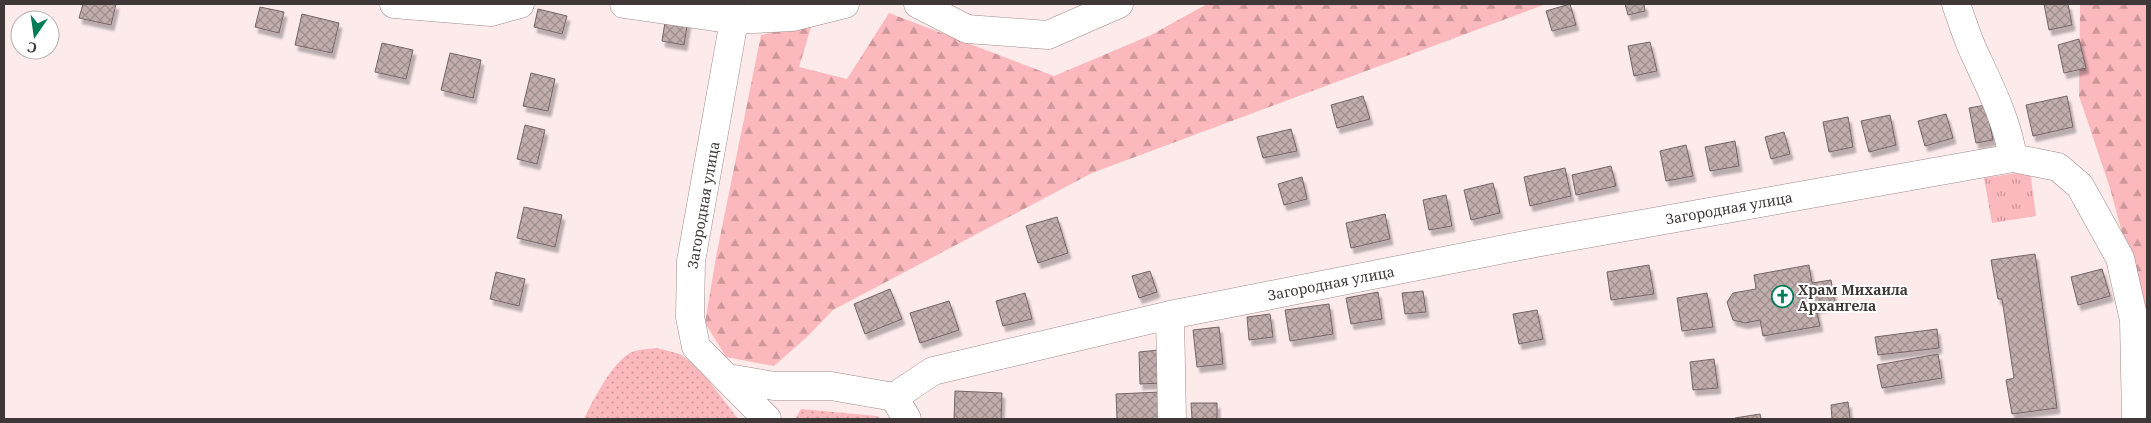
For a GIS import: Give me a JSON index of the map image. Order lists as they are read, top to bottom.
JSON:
{
  "streets": {
    "street": ["Загородная улица"]
  },
  "places": {
    "church": ["Храм Михаила Архангела"]
  },
  "north": "bottom"
}
